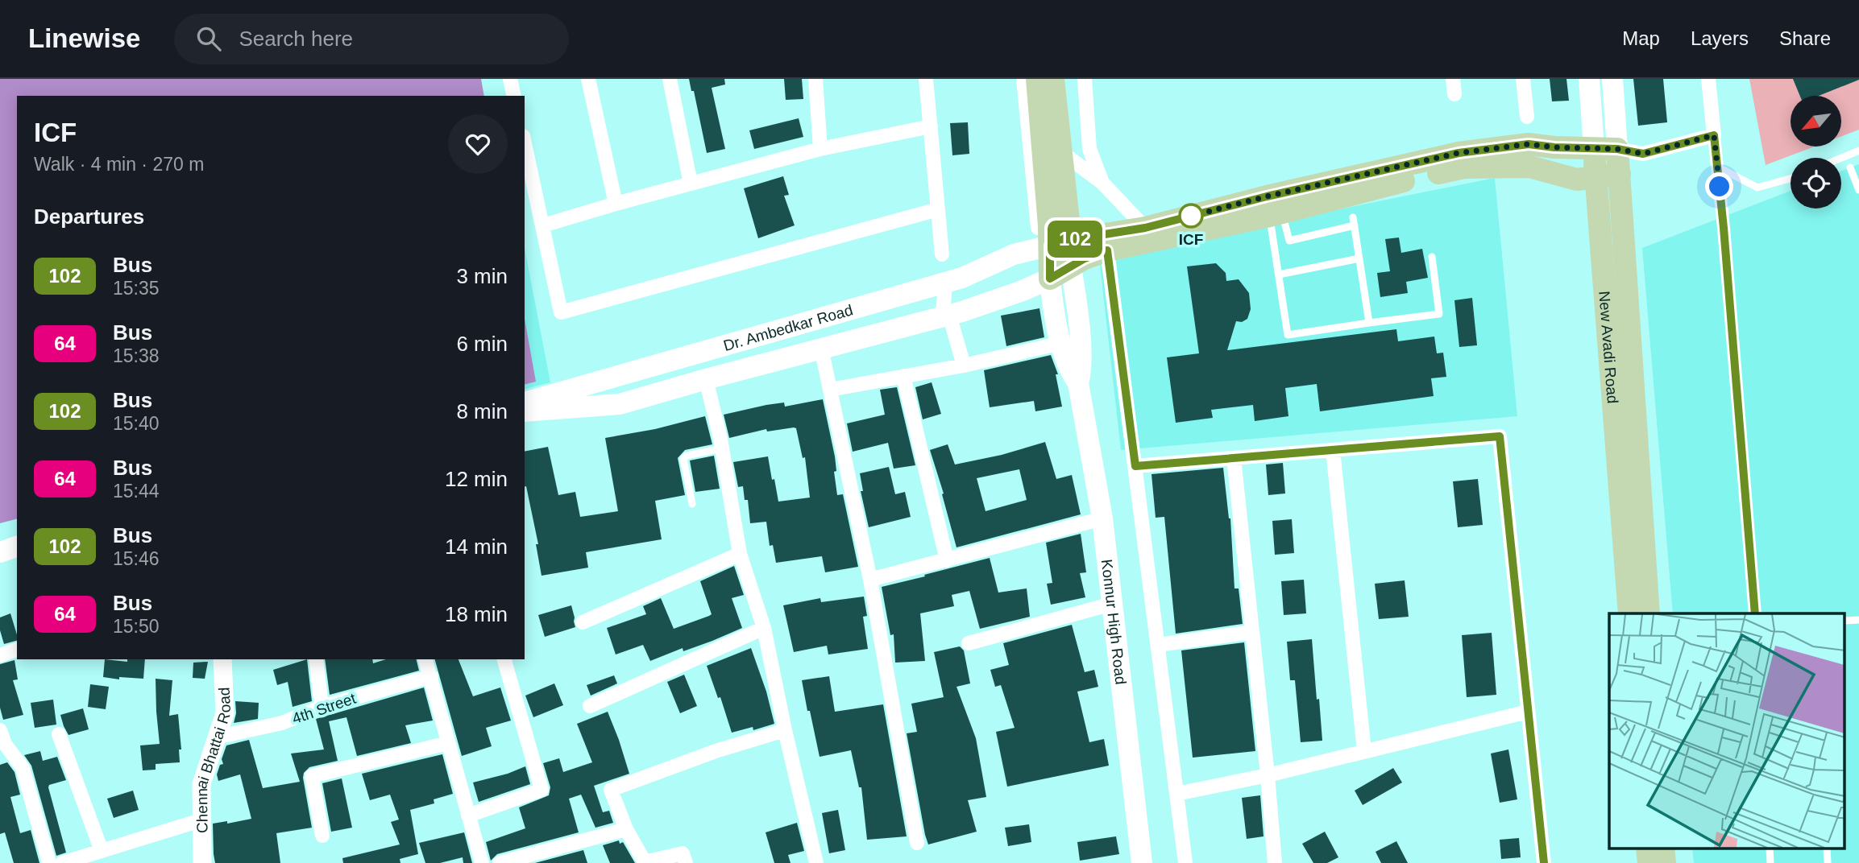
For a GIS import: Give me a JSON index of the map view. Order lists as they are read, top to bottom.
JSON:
{
  "streets": {
    "main road": ["Dr. Ambedkar Road", "New Avadi Road", "Konnur High Road"],
    "street": ["4th Street", "Chennai Bhattai Road"]
  },
  "crossings": [
    ["Dr. Ambedkar Road", "Konnur High Road"],
    ["4th Street", "Chennai Bhattai Road"]
  ],
  "places": ["ICF"],
  "lines": ["bus line 102"],
  "north": "bottom left",
  "page": {
    "header": "Linewise",
    "search": "Search here",
    "nav": ["Map", "Layers", "Share"],
    "on_map": "102",
    "heading": [
      ["ICF", "Walk · 4 min · 270 m"],
      "Departures"
    ],
    "list": [
      {
        "mark": "102",
        "name": "Bus",
        "note": "15:35",
        "value": "3 min"
      },
      {
        "mark": "64",
        "name": "Bus",
        "note": "15:38",
        "value": "6 min"
      },
      {
        "mark": "102",
        "name": "Bus",
        "note": "15:40",
        "value": "8 min"
      },
      {
        "mark": "64",
        "name": "Bus",
        "note": "15:44",
        "value": "12 min"
      },
      {
        "mark": "102",
        "name": "Bus",
        "note": "15:46",
        "value": "14 min"
      },
      {
        "mark": "64",
        "name": "Bus",
        "note": "15:50",
        "value": "18 min"
      }
    ]
  }
}
